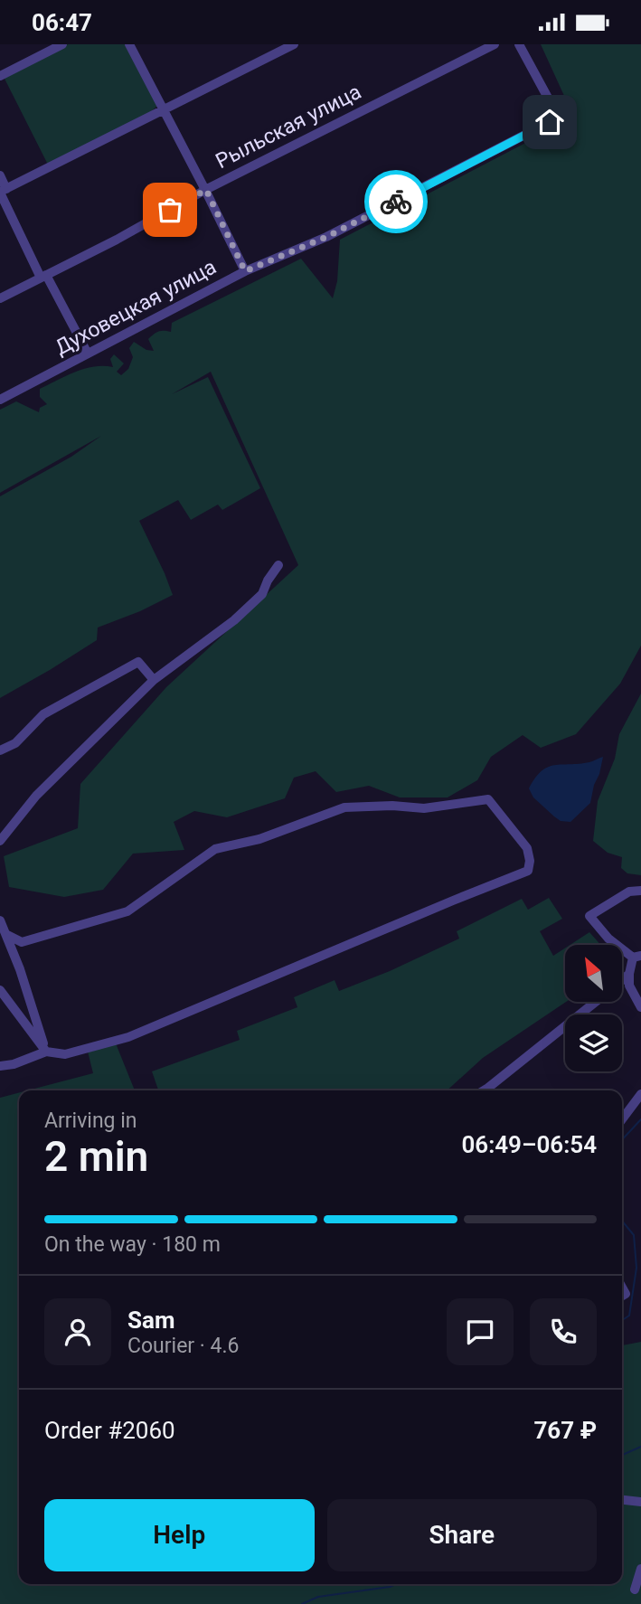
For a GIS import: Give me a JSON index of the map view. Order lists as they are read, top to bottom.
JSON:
{
  "streets": {
    "street": ["Рыльская улица", "Духовецкая улица"]
  },
  "north": "top left",
  "page": {
    "status": "06:47",
    "heading": ["2 min", "Arriving in", "06:49–06:54"],
    "panel": [
      "Sam",
      "Courier · 4.6",
      "Order #2060",
      "767 ₽"
    ],
    "bar": "On the way · 180 m",
    "buttons": ["Help", "Share"]
  }
}
